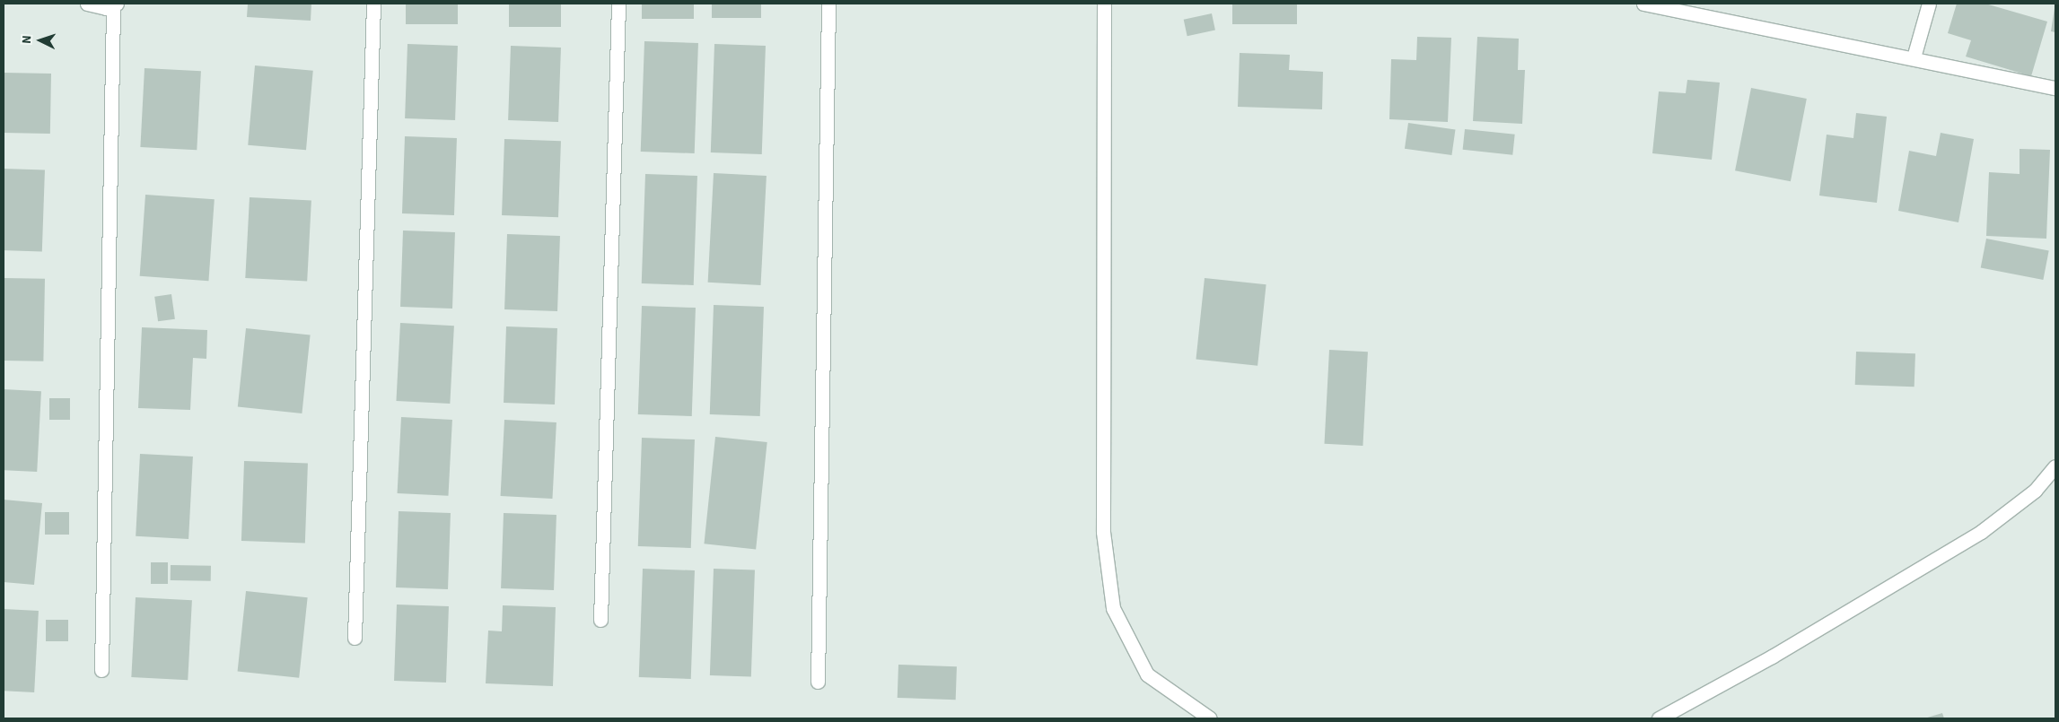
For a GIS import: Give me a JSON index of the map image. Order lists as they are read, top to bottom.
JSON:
{
  "north": "left"
}
